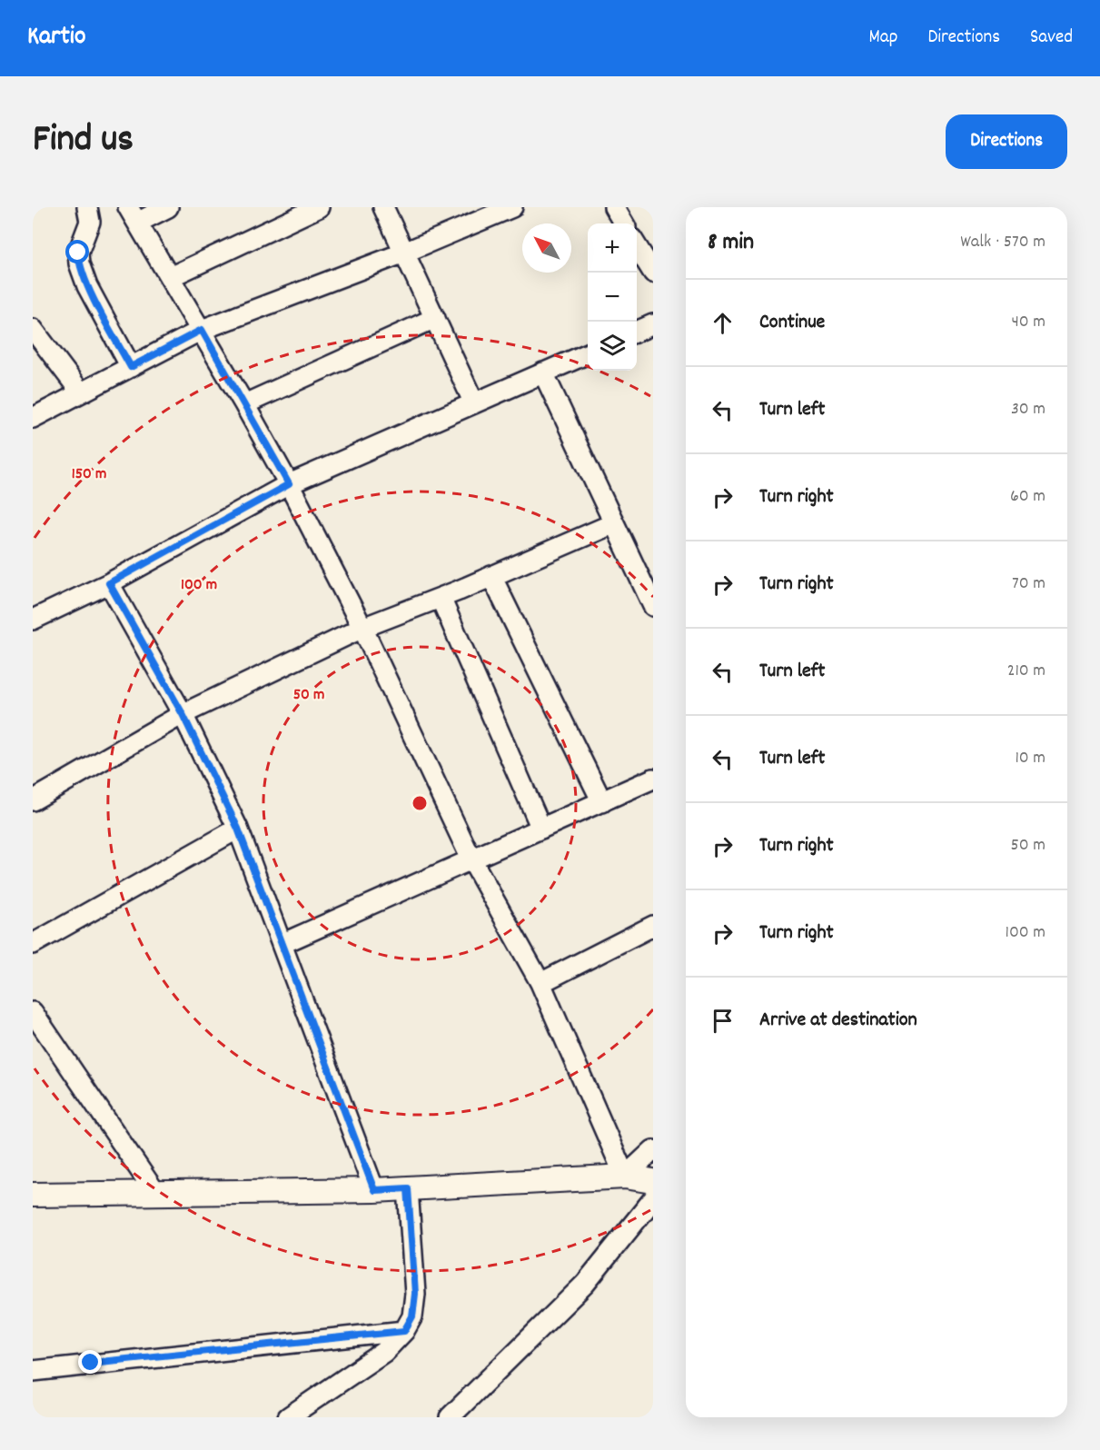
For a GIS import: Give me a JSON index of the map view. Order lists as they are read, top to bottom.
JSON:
{
  "north": "top left",
  "page": {
    "header": "Kartio",
    "nav": ["Map", "Directions", "Saved"],
    "title": "Find us",
    "buttons": "Directions",
    "heading": ["8 min", "Walk · 570 m"],
    "map_buttons": ["+", "−"],
    "list": [
      ["Continue", "40 m"],
      ["Turn left", "30 m"],
      ["Turn right", "60 m"],
      ["Turn right", "70 m"],
      ["Turn left", "210 m"],
      ["Turn left", "10 m"],
      ["Turn right", "50 m"],
      ["Turn right", "100 m"],
      "Arrive at destination"
    ]
  },
  "rings": ["150 m", "100 m", "50 m"]
}
